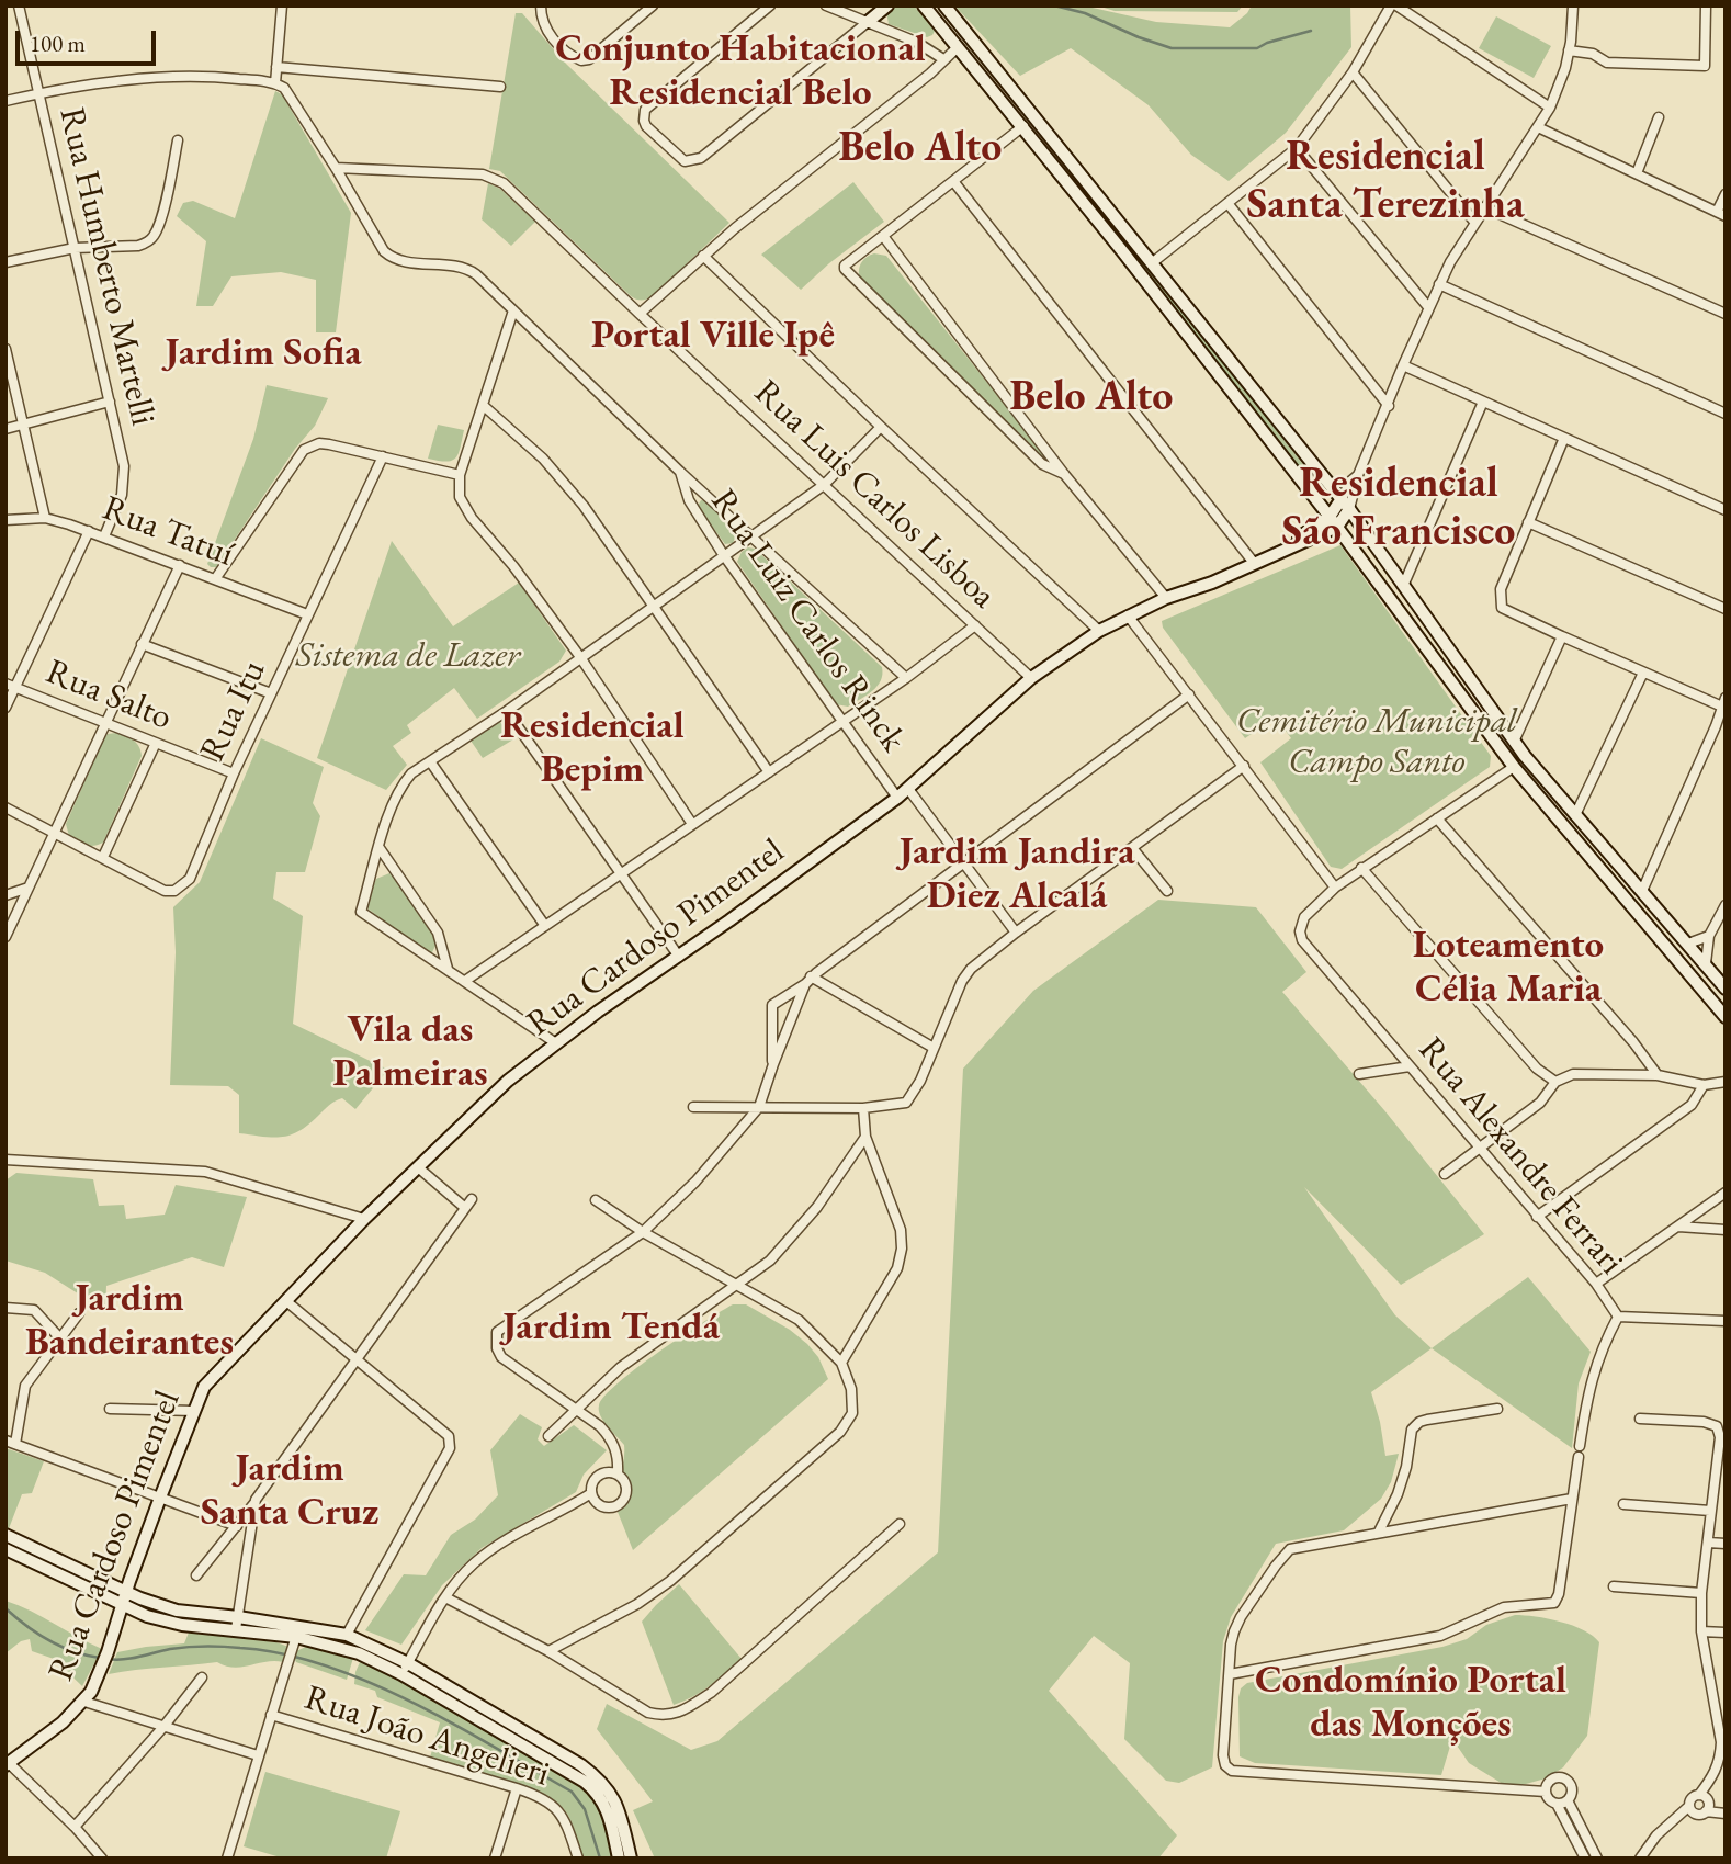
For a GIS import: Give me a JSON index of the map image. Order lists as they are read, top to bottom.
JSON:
{
  "streets": {
    "main road": ["Rua Cardoso Pimentel"],
    "street": [
      "Rua Humberto Martelli",
      "Rua Luis Carlos Lisboa",
      "Rua Tatuí",
      "Rua Luiz Carlos Rinck",
      "Rua Salto",
      "Rua Itu",
      "Rua Alexandre Ferrari",
      "Rua João Angelieri"
    ]
  },
  "crossings": [
    ["Rua Humberto Martelli", "Rua Tatuí"],
    ["Rua Luis Carlos Lisboa", "Rua Cardoso Pimentel"],
    ["Rua Tatuí", "Rua Itu"],
    ["Rua Luiz Carlos Rinck", "Rua Cardoso Pimentel"],
    ["Rua Salto", "Rua Itu"]
  ],
  "districts": [
    "Conjunto Habitacional Residencial Belo",
    "Belo Alto",
    "Residencial Santa Terezinha",
    "Portal Ville Ipê",
    "Jardim Sofia",
    "Belo Alto",
    "Residencial São Francisco",
    "Residencial Bepim",
    "Jardim Jandira Diez Alcalá",
    "Loteamento Célia Maria",
    "Vila das Palmeiras",
    "Jardim Bandeirantes",
    "Jardim Tendá",
    "Jardim Santa Cruz",
    "Condomínio Portal das Monções"
  ],
  "parks": ["Sistema de Lazer", "Cemitério Municipal Campo Santo"],
  "scale_bar": "100 m"
}
